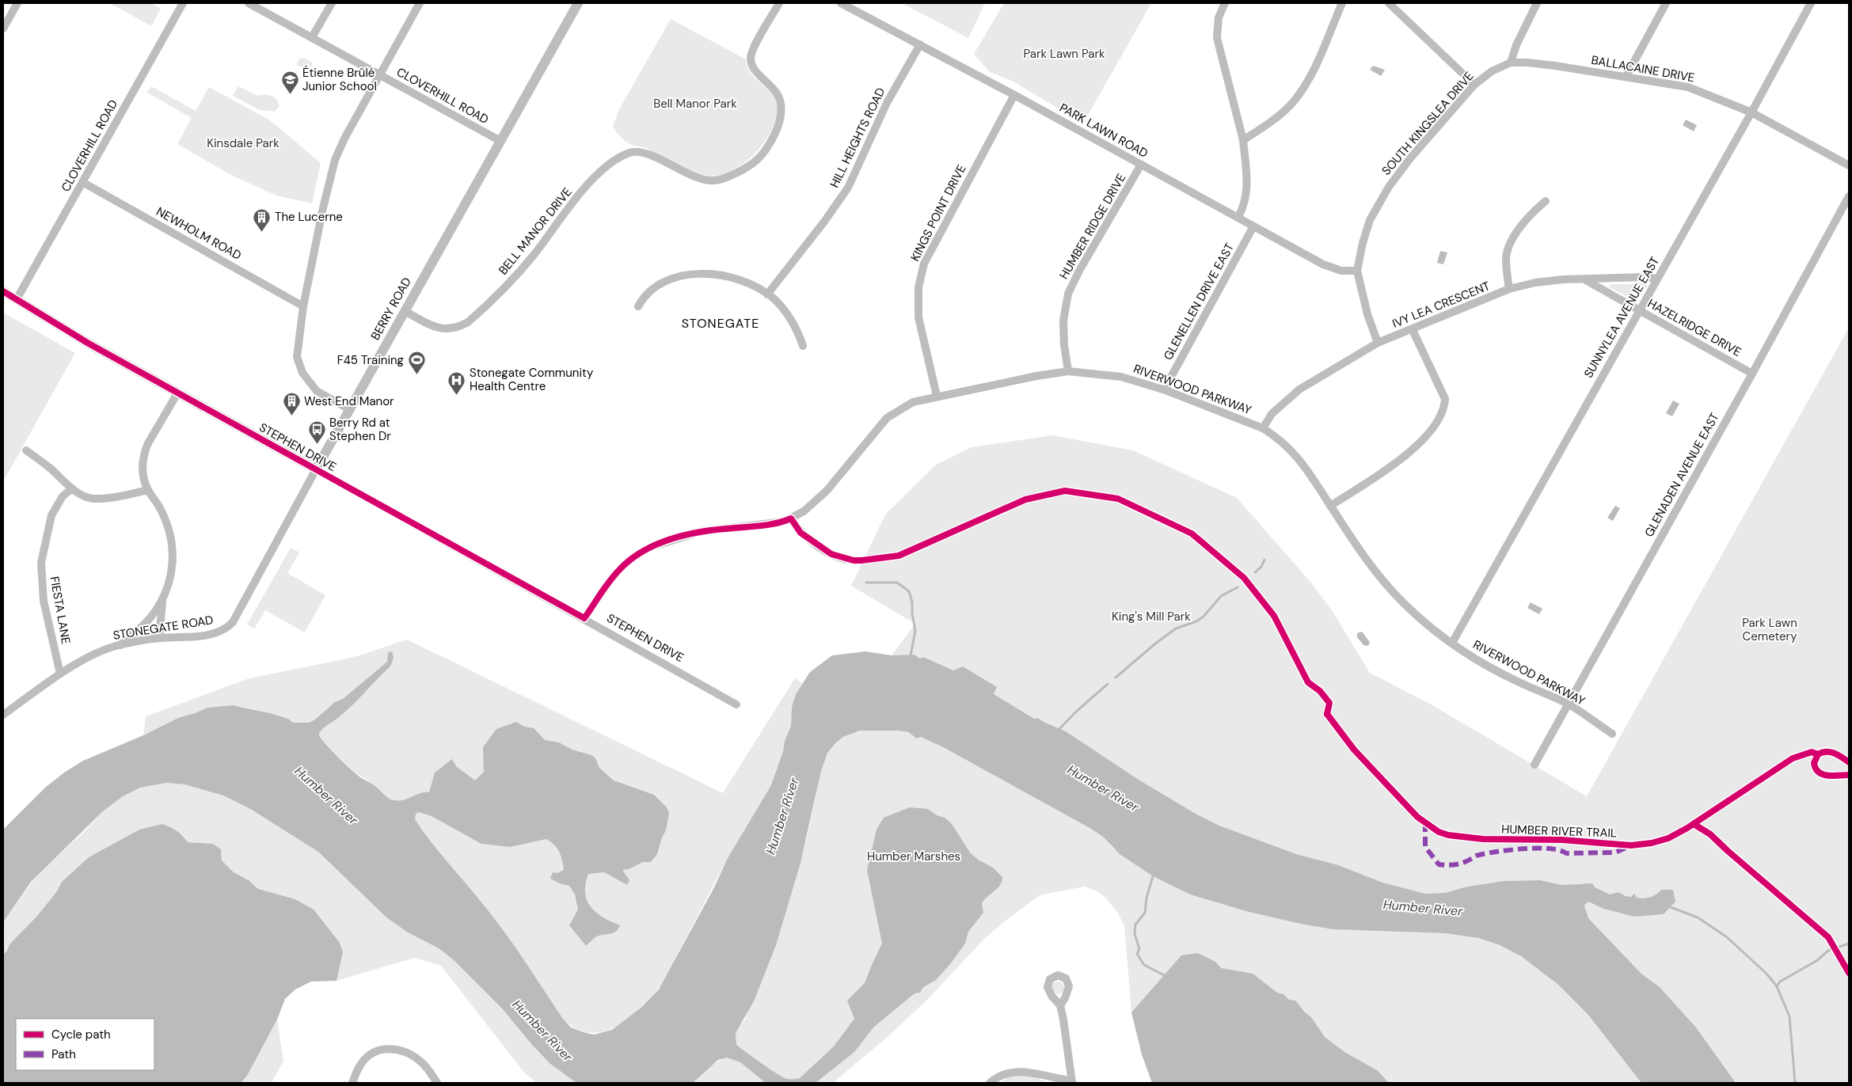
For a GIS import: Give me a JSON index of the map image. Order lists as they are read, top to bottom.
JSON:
{
  "streets": {
    "street": [
      "BALLACAINE DRIVE",
      "CLOVERHILL ROAD",
      "SOUTH KINGSLEA DRIVE",
      "PARK LAWN ROAD",
      "HILL HEIGHTS ROAD",
      "KINGS POINT DRIVE",
      "HUMBER RIDGE DRIVE",
      "BELL MANOR DRIVE",
      "NEWHOLM ROAD",
      "GLENELLEN DRIVE EAST",
      "IVY LEA CRESCENT",
      "BERRY ROAD",
      "SUNNYLEA AVENUE EAST",
      "HAZELRIDGE DRIVE",
      "RIVERWOOD PARKWAY",
      "STEPHEN DRIVE",
      "GLENADEN AVENUE EAST",
      "FIESTA LANE",
      "STONEGATE ROAD"
    ],
    "cycle path": ["HUMBER RIVER TRAIL"]
  },
  "crossings": [
    ["BALLACAINE DRIVE", "SOUTH KINGSLEA DRIVE"],
    ["BALLACAINE DRIVE", "SUNNYLEA AVENUE EAST"],
    ["CLOVERHILL ROAD", "NEWHOLM ROAD"],
    ["CLOVERHILL ROAD", "BERRY ROAD"],
    ["CLOVERHILL ROAD", "STEPHEN DRIVE"],
    ["SOUTH KINGSLEA DRIVE", "PARK LAWN ROAD"],
    ["SOUTH KINGSLEA DRIVE", "IVY LEA CRESCENT"],
    ["PARK LAWN ROAD", "HILL HEIGHTS ROAD"],
    ["PARK LAWN ROAD", "KINGS POINT DRIVE"],
    ["PARK LAWN ROAD", "HUMBER RIDGE DRIVE"],
    ["PARK LAWN ROAD", "GLENELLEN DRIVE EAST"],
    ["KINGS POINT DRIVE", "RIVERWOOD PARKWAY"],
    ["HUMBER RIDGE DRIVE", "RIVERWOOD PARKWAY"],
    ["BELL MANOR DRIVE", "BERRY ROAD"],
    ["GLENELLEN DRIVE EAST", "RIVERWOOD PARKWAY"],
    ["IVY LEA CRESCENT", "SUNNYLEA AVENUE EAST"],
    ["IVY LEA CRESCENT", "HAZELRIDGE DRIVE"],
    ["IVY LEA CRESCENT", "RIVERWOOD PARKWAY"],
    ["BERRY ROAD", "STEPHEN DRIVE"],
    ["BERRY ROAD", "STONEGATE ROAD"],
    ["SUNNYLEA AVENUE EAST", "HAZELRIDGE DRIVE"],
    ["SUNNYLEA AVENUE EAST", "RIVERWOOD PARKWAY"],
    ["HAZELRIDGE DRIVE", "GLENADEN AVENUE EAST"],
    ["RIVERWOOD PARKWAY", "STEPHEN DRIVE"],
    ["RIVERWOOD PARKWAY", "GLENADEN AVENUE EAST"],
    ["FIESTA LANE", "STONEGATE ROAD"]
  ],
  "districts": ["STONEGATE"],
  "water": ["Humber River"],
  "parks": [
    "Park Lawn Park",
    "Bell Manor Park",
    "Kinsdale Park",
    "King's Mill Park",
    "Park Lawn Cemetery",
    "Humber Marshes"
  ],
  "places": {
    "school or university": ["Étienne Brûlé Junior School"],
    "building": ["The Lucerne", "West End Manor"],
    "sports": ["F45 Training"],
    "hospital": ["Stonegate Community Health Centre"],
    "bus stop": ["Berry Rd at Stephen Dr"]
  },
  "legend": ["Cycle path", "Path"]
}
